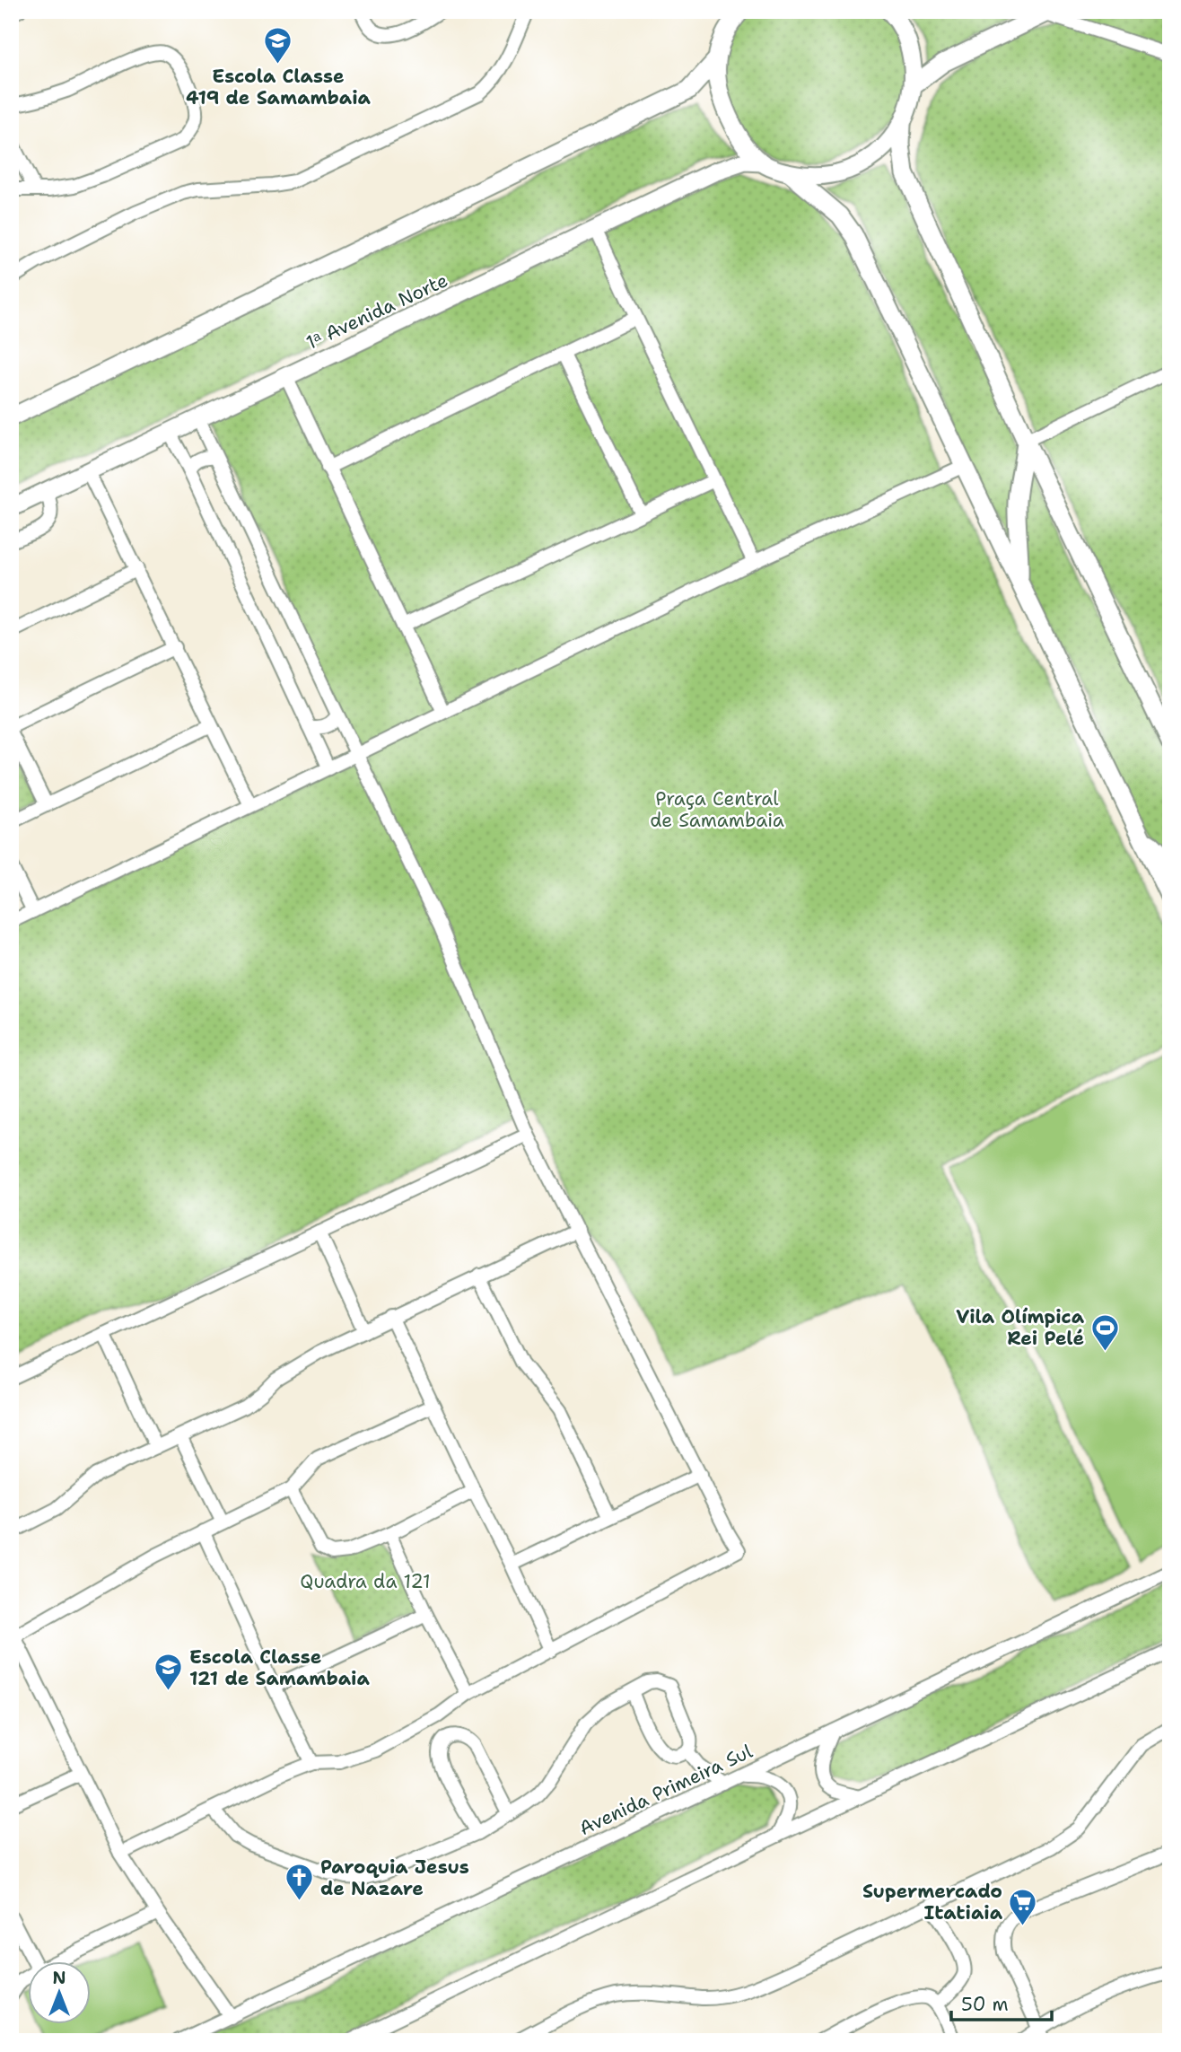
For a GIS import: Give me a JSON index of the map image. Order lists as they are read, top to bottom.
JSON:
{
  "streets": {
    "main road": ["1ᵃ Avenida Norte"],
    "street": ["Avenida Primeira Sul"]
  },
  "parks": ["Praça Central de Samambaia", "Quadra da 121"],
  "places": {
    "school or university": ["Escola Classe 419 de Samambaia", "Escola Classe 121 de Samambaia"],
    "sports": ["Vila Olímpica Rei Pelé"],
    "church": ["Paroquia Jesus de Nazare"],
    "supermarket": ["Supermercado Itatiaia"]
  },
  "scale_bar": "50 m",
  "north": "top"
}
